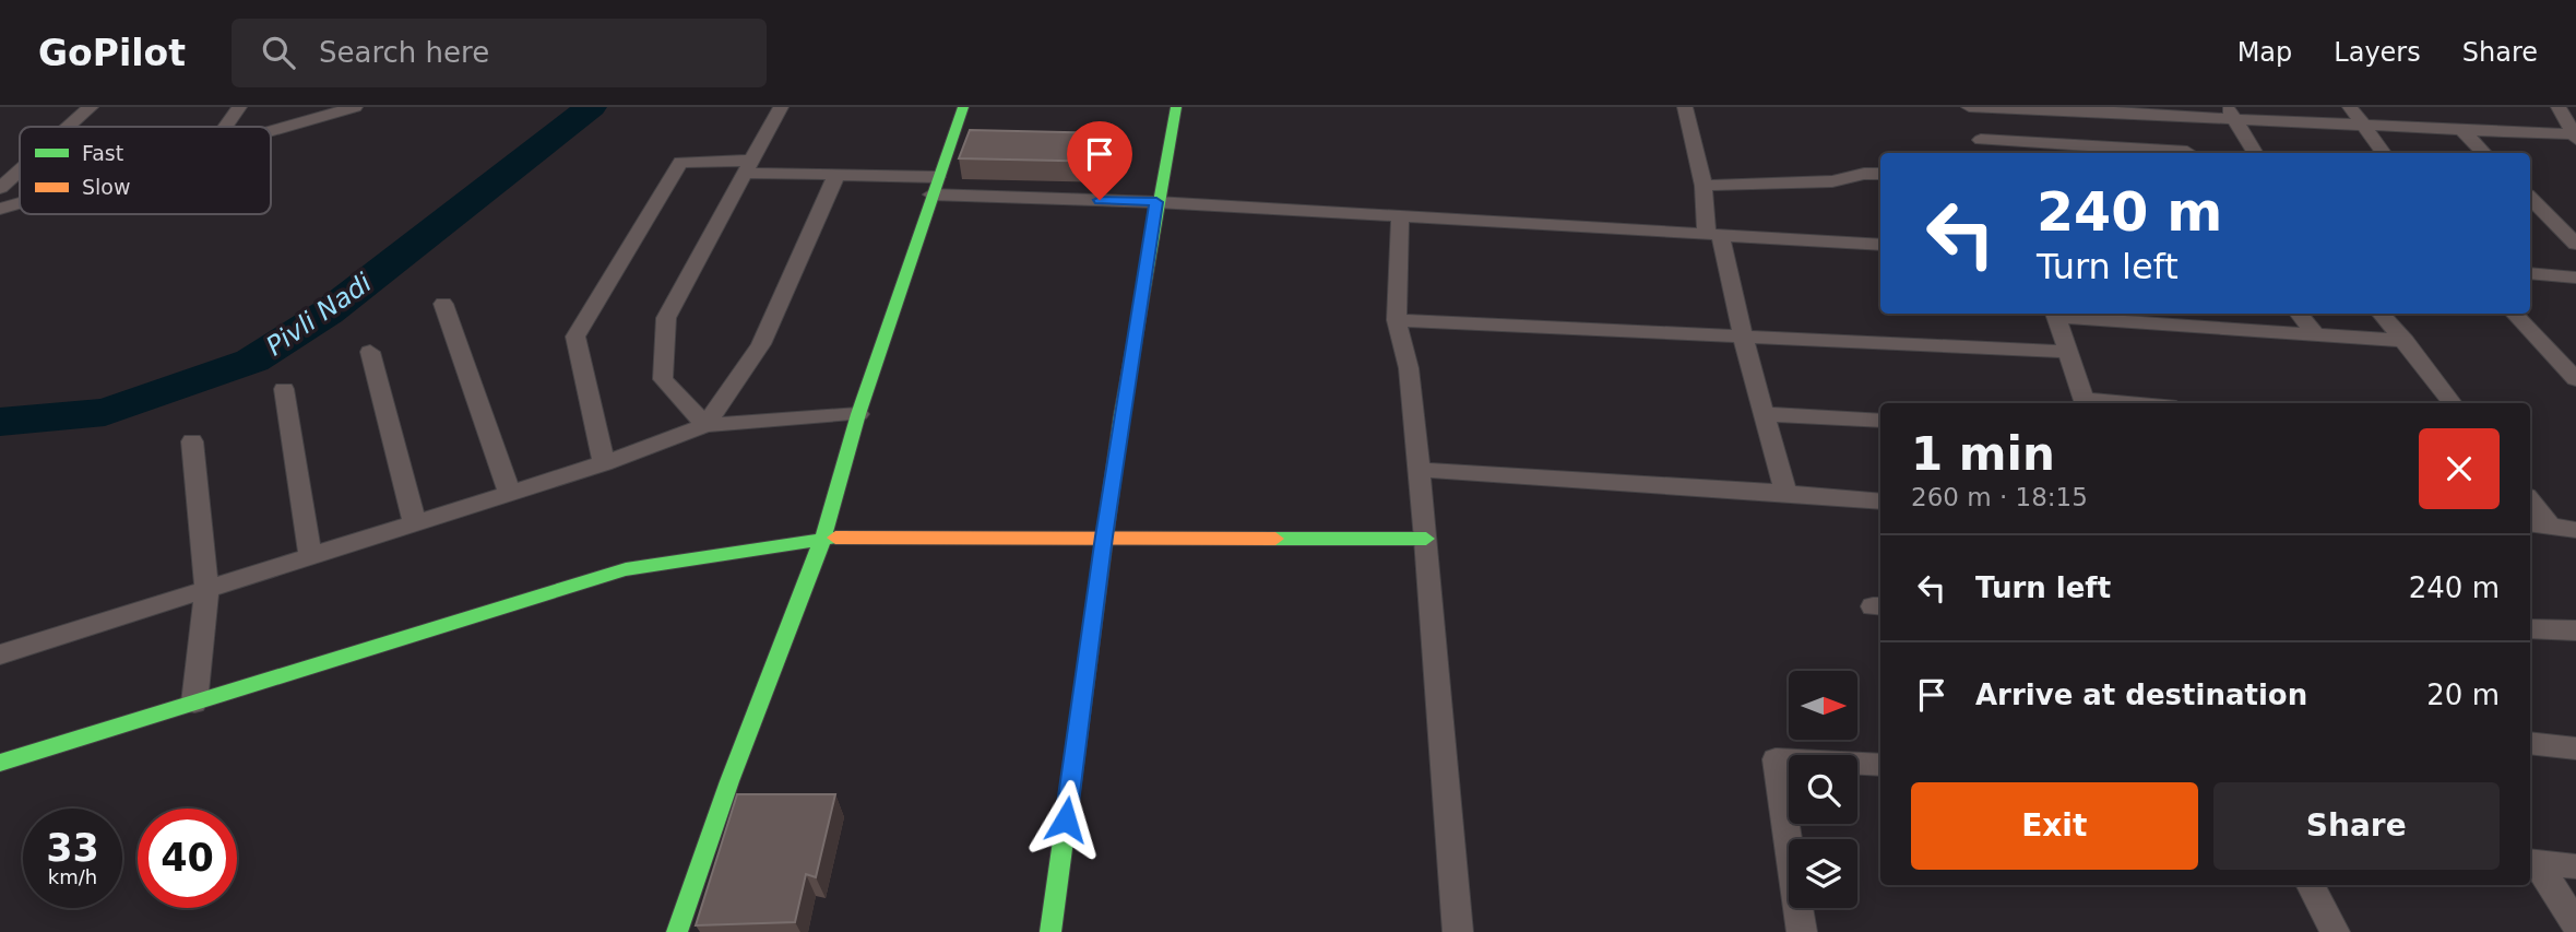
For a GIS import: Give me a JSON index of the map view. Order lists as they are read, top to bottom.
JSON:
{
  "water": ["Pivli Nadi"],
  "legend": ["Fast", "Slow"],
  "north": "right",
  "page": {
    "header": "GoPilot",
    "search": "Search here",
    "nav": ["Map", "Layers", "Share"],
    "turn": ["240 m", "Turn left"],
    "heading": ["1 min", "260 m · 18:15"],
    "list": [
      {
        "name": "Turn left",
        "value": "240 m"
      },
      {
        "name": "Arrive at destination",
        "value": "20 m"
      }
    ],
    "buttons": ["Exit", "Share"],
    "speed": "33 km/h",
    "limit": "40"
  }
}
